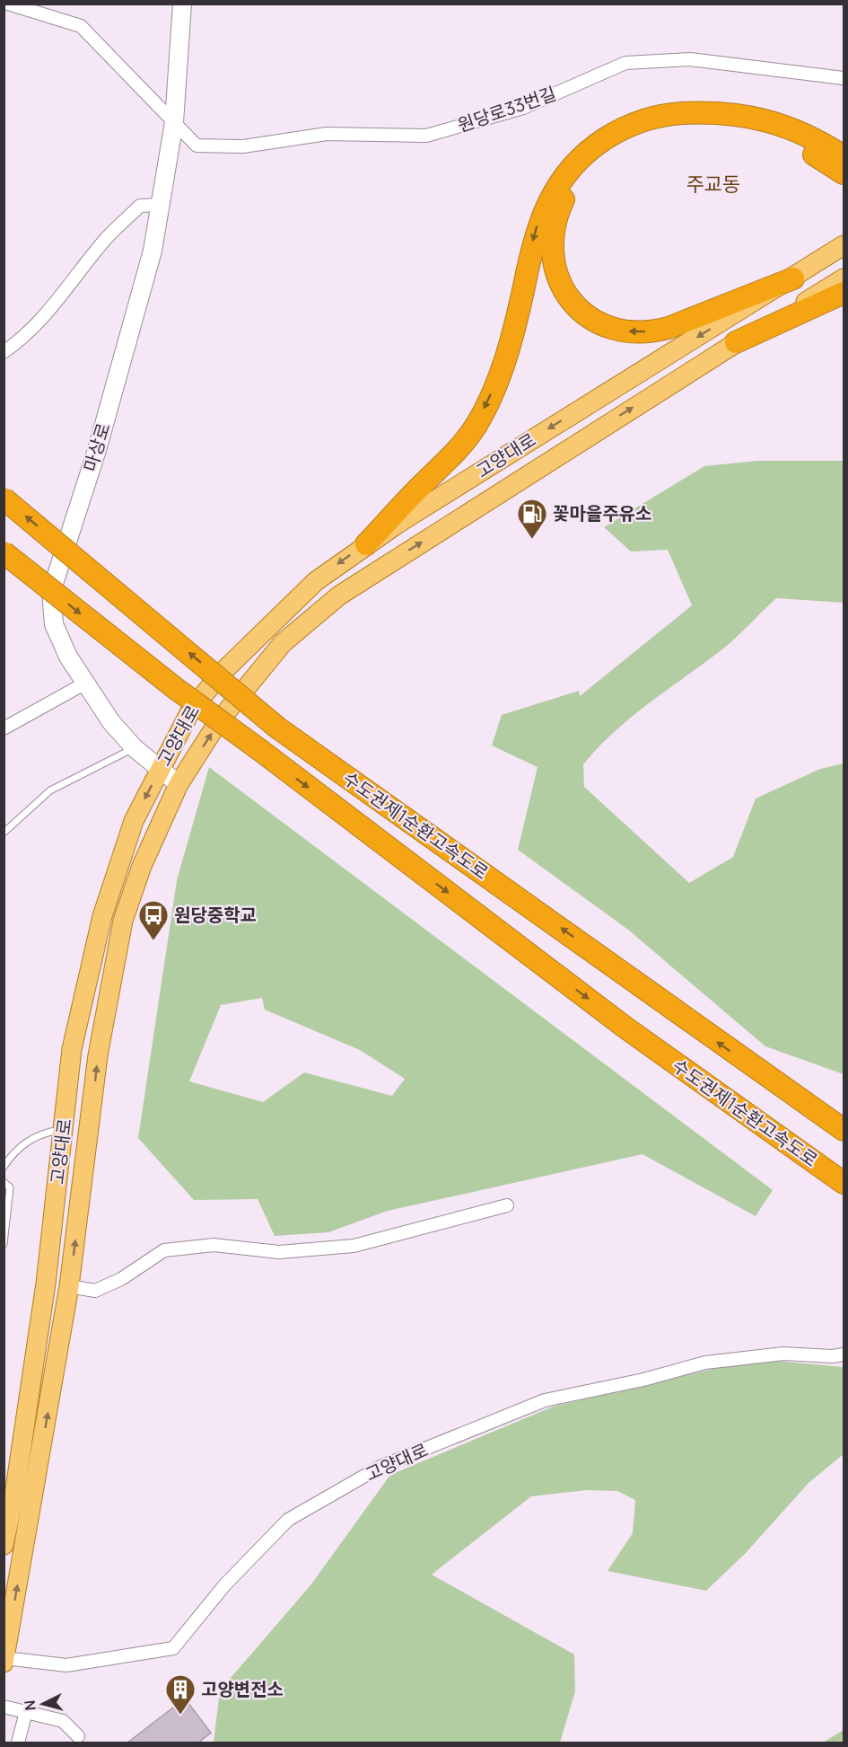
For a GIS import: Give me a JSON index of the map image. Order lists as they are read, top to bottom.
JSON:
{
  "streets": {
    "highway": ["수도권제1순환고속도로"],
    "main road": ["고양대로"],
    "street": ["원당로33번길", "마상로"]
  },
  "crossings": [
    ["원당로33번길", "마상로"],
    ["마상로", "고양대로"]
  ],
  "districts": ["주교동"],
  "places": {
    "fuel station": ["꽃마을주유소"],
    "bus stop": ["원당중학교"],
    "building": ["고양변전소"]
  },
  "north": "left"
}
